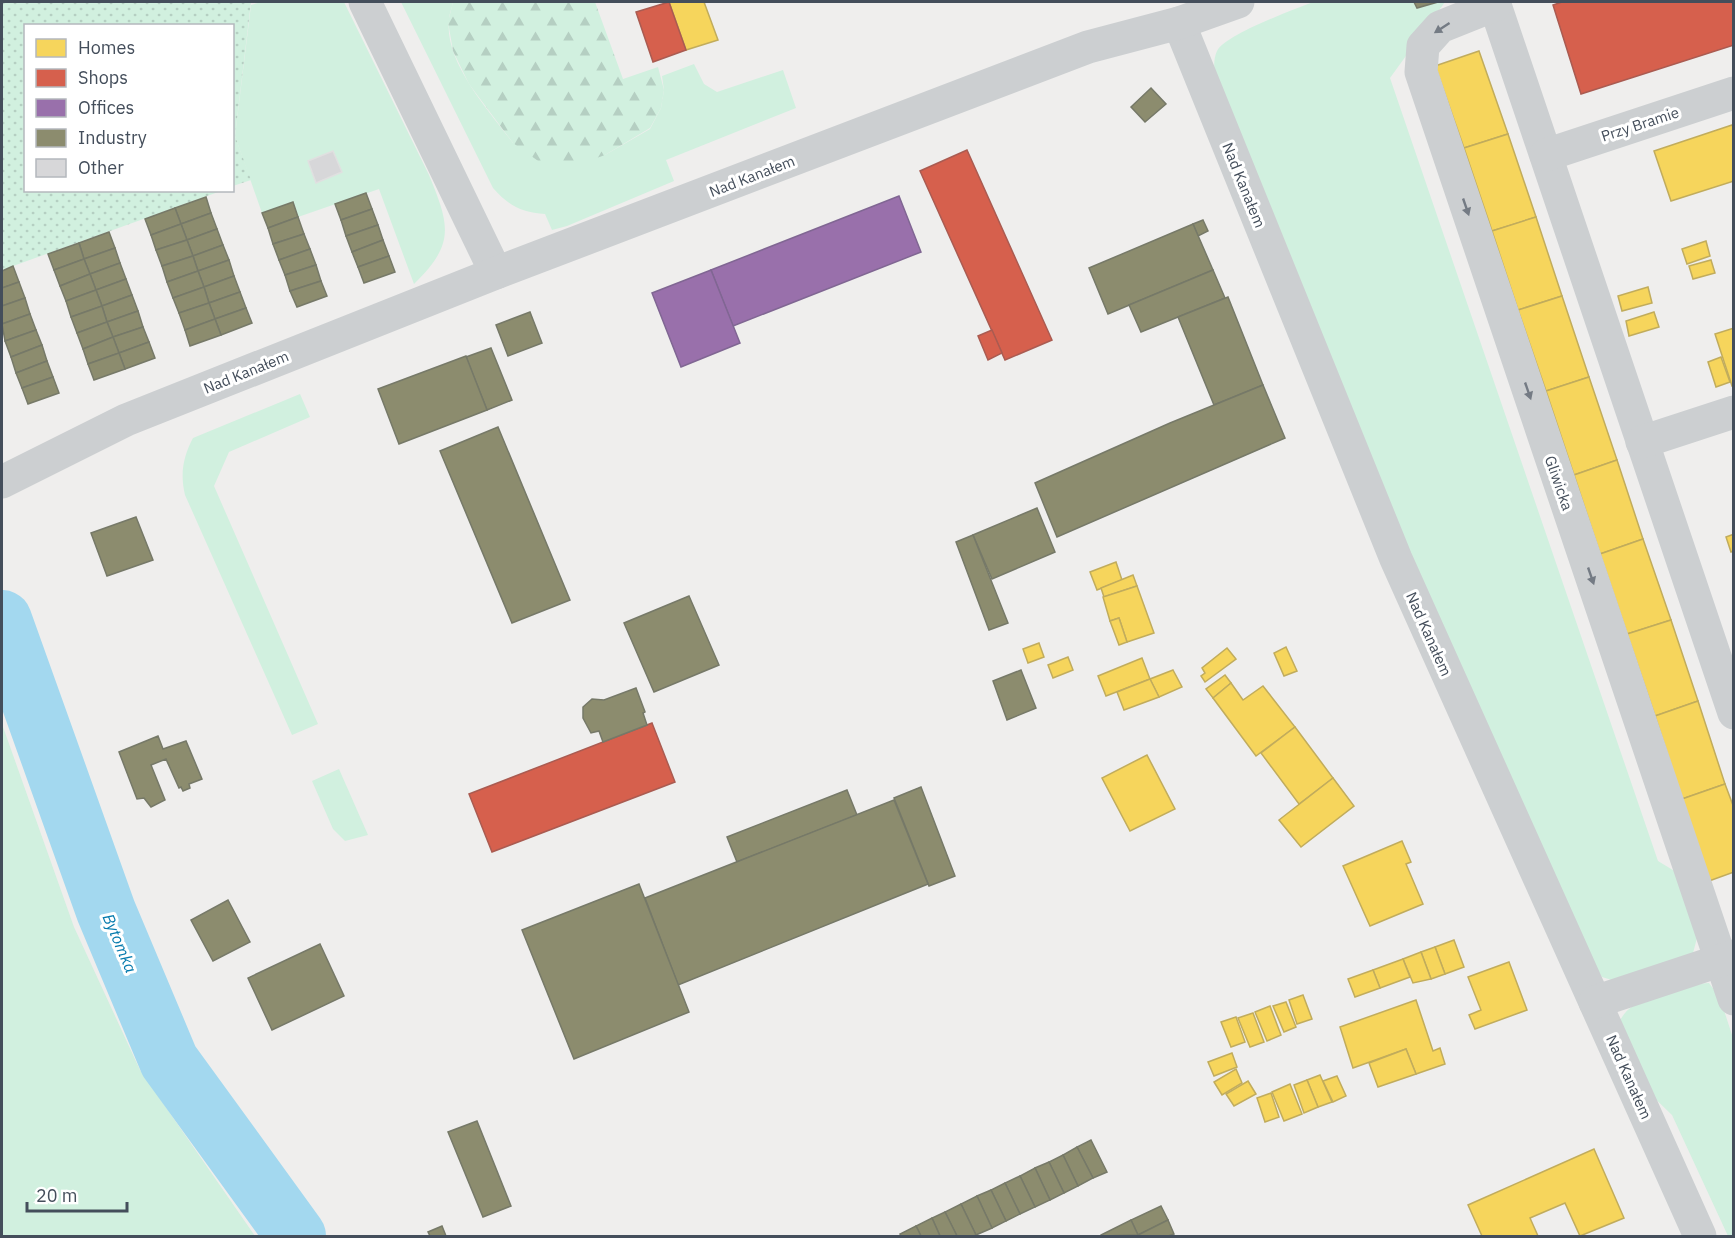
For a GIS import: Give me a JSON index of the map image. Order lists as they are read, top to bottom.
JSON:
{
  "streets": {
    "street": ["Przy Bramie", "Nad Kanałem", "Gliwicka"]
  },
  "crossings": [
    ["Przy Bramie", "Gliwicka"]
  ],
  "water": ["Bytomka"],
  "legend": [
    "Homes",
    "Shops",
    "Offices",
    "Industry",
    "Other"
  ],
  "scale_bar": "20 m"
}
